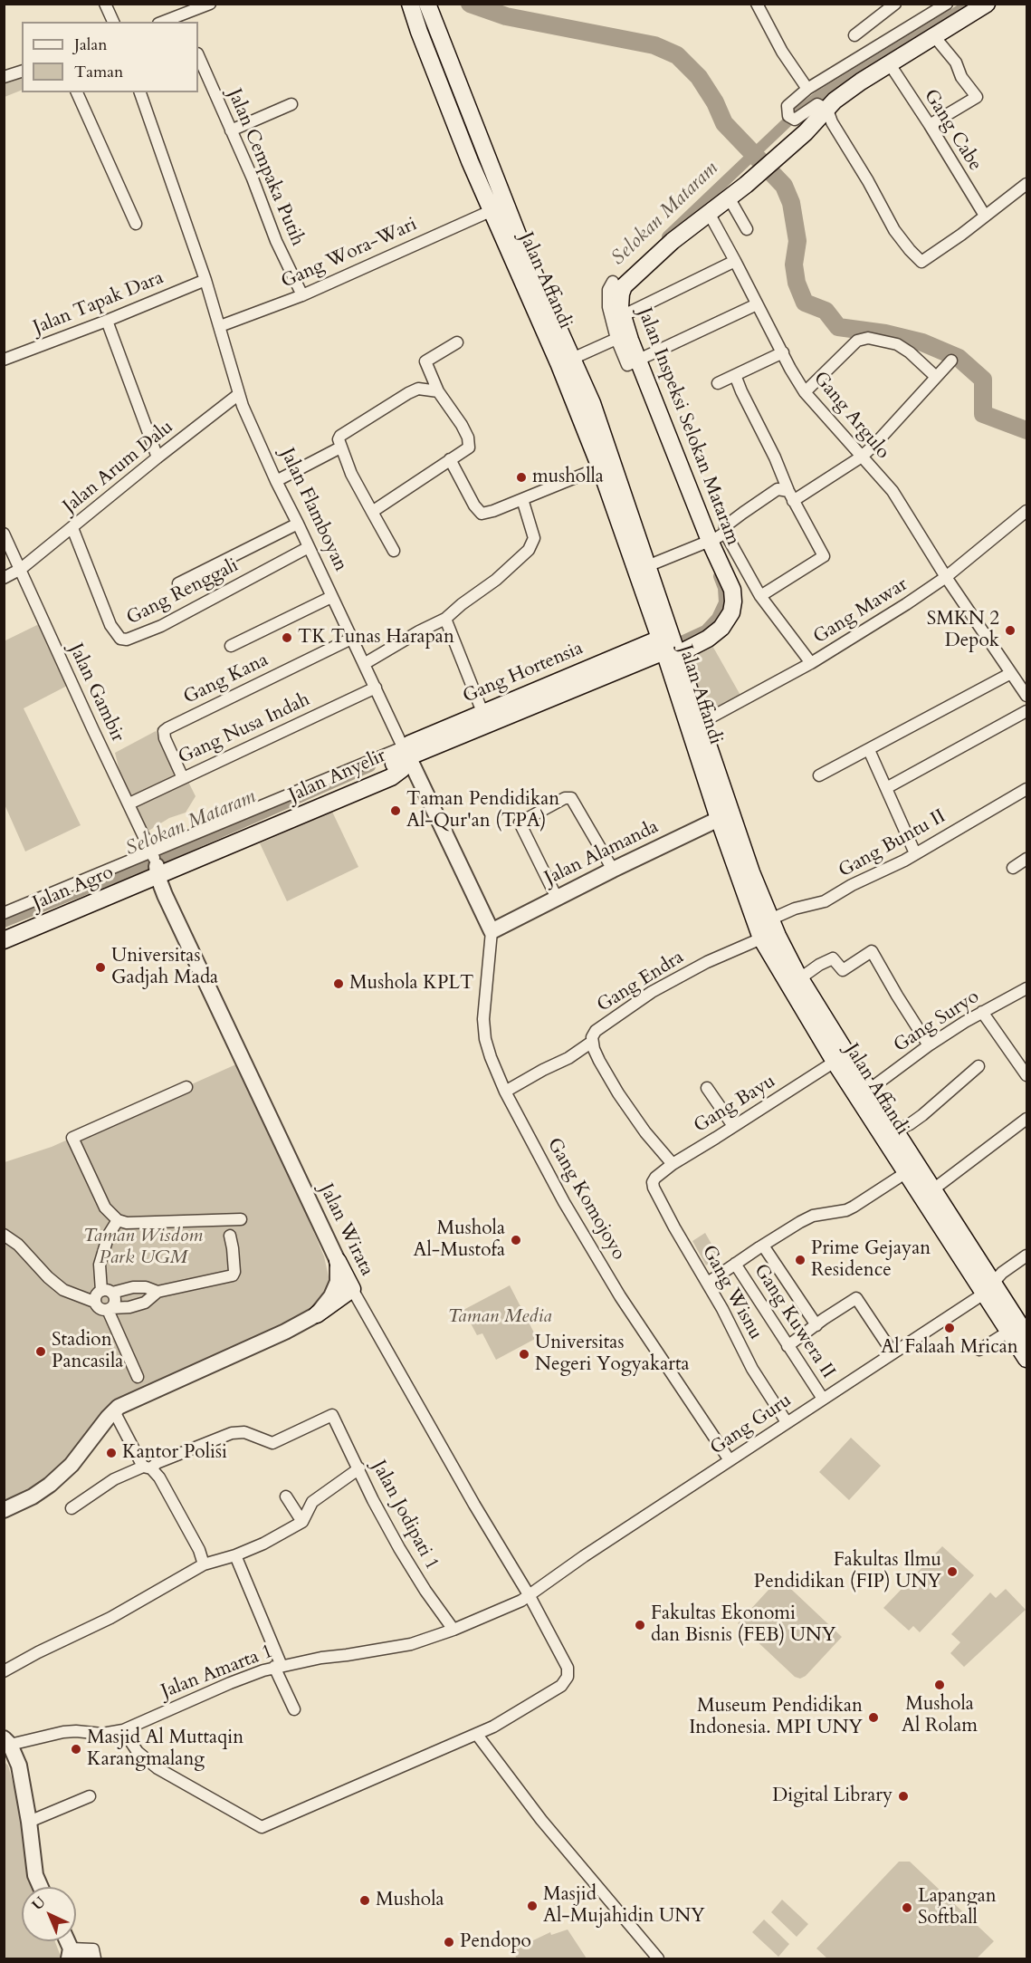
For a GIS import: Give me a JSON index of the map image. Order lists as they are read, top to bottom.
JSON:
{
  "streets": {
    "main road": [
      "Jalan Affandi",
      "Jalan Inspeksi Selokan Mataram",
      "Gang Hortensia",
      "Jalan Anyelir",
      "Jalan Agro",
      "Jalan Wirata"
    ],
    "street": [
      "Gang Cabe",
      "Jalan Cempaka Putih",
      "Gang Wora-Wari",
      "Jalan Tapak Dara",
      "Gang Argulo",
      "Jalan Arum Dalu",
      "Jalan Flamboyan",
      "Gang Renggali",
      "Gang Mawar",
      "Gang Kana",
      "Jalan Gambir",
      "Gang Nusa Indah",
      "Gang Buntu II",
      "Jalan Alamanda",
      "Gang Endra",
      "Gang Suryo",
      "Gang Bayu",
      "Gang Komojoyo",
      "Gang Wisnu",
      "Gang Kuwera II",
      "Gang Guru",
      "Jalan Jodipati 1",
      "Jalan Amarta 1"
    ]
  },
  "crossings": [
    ["Gang Cabe", "Jalan Inspeksi Selokan Mataram"],
    ["Jalan Cempaka Putih", "Gang Wora-Wari"],
    ["Gang Wora-Wari", "Jalan Affandi"],
    ["Gang Wora-Wari", "Jalan Flamboyan"],
    ["Jalan Affandi", "Jalan Inspeksi Selokan Mataram"],
    ["Jalan Affandi", "Gang Mawar"],
    ["Jalan Affandi", "Gang Hortensia"],
    ["Jalan Affandi", "Gang Buntu II"],
    ["Jalan Affandi", "Jalan Alamanda"],
    ["Jalan Affandi", "Gang Endra"],
    ["Jalan Affandi", "Gang Suryo"],
    ["Jalan Affandi", "Gang Bayu"],
    ["Jalan Affandi", "Gang Guru"],
    ["Jalan Tapak Dara", "Jalan Flamboyan"],
    ["Gang Argulo", "Jalan Inspeksi Selokan Mataram"],
    ["Gang Argulo", "Gang Mawar"],
    ["Jalan Inspeksi Selokan Mataram", "Gang Hortensia"],
    ["Jalan Arum Dalu", "Jalan Flamboyan"],
    ["Jalan Arum Dalu", "Gang Renggali"],
    ["Jalan Arum Dalu", "Jalan Gambir"],
    ["Jalan Flamboyan", "Gang Renggali"],
    ["Jalan Flamboyan", "Gang Hortensia"],
    ["Jalan Flamboyan", "Gang Kana"],
    ["Jalan Flamboyan", "Gang Nusa Indah"],
    ["Jalan Flamboyan", "Jalan Anyelir"],
    ["Jalan Flamboyan", "Jalan Alamanda"],
    ["Jalan Flamboyan", "Gang Komojoyo"],
    ["Gang Hortensia", "Jalan Anyelir"],
    ["Gang Kana", "Gang Nusa Indah"],
    ["Jalan Gambir", "Gang Nusa Indah"],
    ["Jalan Gambir", "Jalan Anyelir"],
    ["Jalan Gambir", "Jalan Agro"],
    ["Jalan Gambir", "Jalan Wirata"],
    ["Jalan Anyelir", "Jalan Agro"],
    ["Jalan Anyelir", "Jalan Wirata"],
    ["Jalan Alamanda", "Gang Komojoyo"],
    ["Jalan Agro", "Jalan Wirata"],
    ["Gang Endra", "Gang Bayu"],
    ["Gang Bayu", "Gang Wisnu"],
    ["Gang Komojoyo", "Gang Guru"],
    ["Jalan Wirata", "Gang Guru"],
    ["Jalan Wirata", "Jalan Amarta 1"],
    ["Gang Wisnu", "Gang Guru"],
    ["Gang Kuwera II", "Gang Guru"],
    ["Gang Guru", "Jalan Amarta 1"],
    ["Jalan Jodipati 1", "Jalan Amarta 1"]
  ],
  "water": ["Selokan Mataram"],
  "parks": ["Taman Wisdom Park UGM", "Taman Media"],
  "places": [
    "musholla",
    "SMKN 2 Depok",
    "TK Tunas Harapan",
    "Taman Pendidikan Al-Qur'an (TPA)",
    "Universitas Gadjah Mada",
    "Mushola KPLT",
    "Mushola Al-Mustofa",
    "Prime Gejayan Residence",
    "Al Falaah Mrican",
    "Stadion Pancasila",
    "Universitas Negeri Yogyakarta",
    "Kantor Polisi",
    "Fakultas Ilmu Pendidikan (FIP) UNY",
    "Fakultas Ekonomi dan Bisnis (FEB) UNY",
    "Mushola Al Rolam",
    "Museum Pendidikan Indonesia. MPI UNY",
    "Masjid Al Muttaqin Karangmalang",
    "Digital Library",
    "Mushola",
    "Masjid Al-Mujahidin UNY",
    "Lapangan Softball",
    "Pendopo"
  ],
  "legend": ["Jalan", "Taman"],
  "north": "top left"
}
